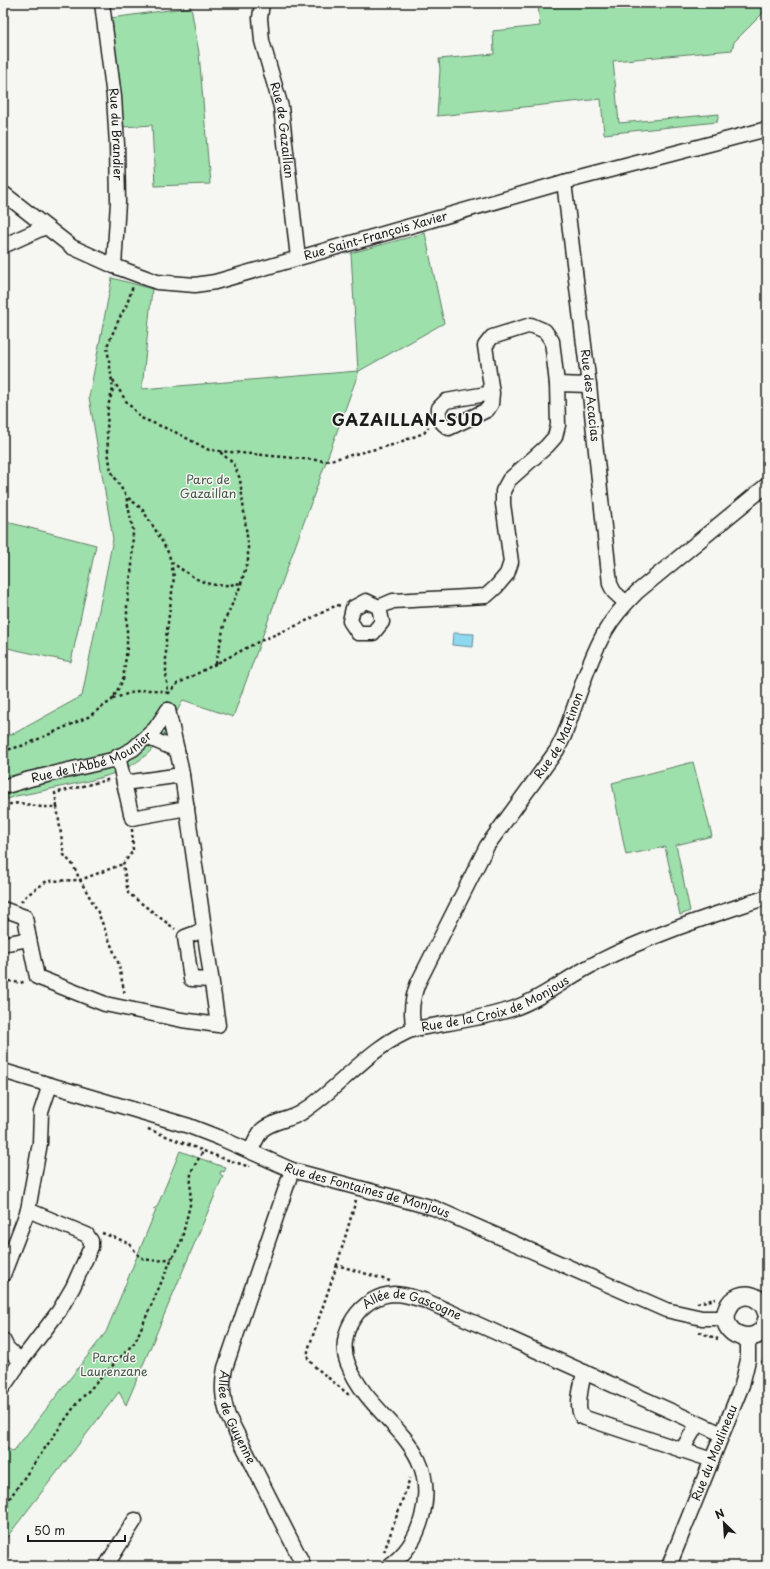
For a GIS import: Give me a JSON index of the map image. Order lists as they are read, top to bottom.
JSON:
{
  "streets": {
    "street": [
      "Rue de Gazaillan",
      "Rue du Brandier",
      "Rue Saint-François Xavier",
      "Rue des Acacias",
      "Rue de Martinon",
      "Rue de l'Abbé Mounier",
      "Rue de la Croix de Monjous",
      "Rue des Fontaines de Monjous",
      "Allée de Gascogne",
      "Allée de Guyenne",
      "Rue du Moulineau"
    ]
  },
  "crossings": [
    ["Rue de Gazaillan", "Rue Saint-François Xavier"],
    ["Rue du Brandier", "Rue Saint-François Xavier"],
    ["Rue Saint-François Xavier", "Rue des Acacias"],
    ["Rue des Acacias", "Rue de Martinon"],
    ["Rue de Martinon", "Rue de la Croix de Monjous"],
    ["Rue de la Croix de Monjous", "Rue des Fontaines de Monjous"],
    ["Rue des Fontaines de Monjous", "Allée de Guyenne"],
    ["Rue des Fontaines de Monjous", "Rue du Moulineau"],
    ["Allée de Gascogne", "Rue du Moulineau"]
  ],
  "districts": ["GAZAILLAN-SUD"],
  "parks": ["Parc de Gazaillan", "Parc de Laurenzane"],
  "scale_bar": "50 m",
  "north": "top left"
}
